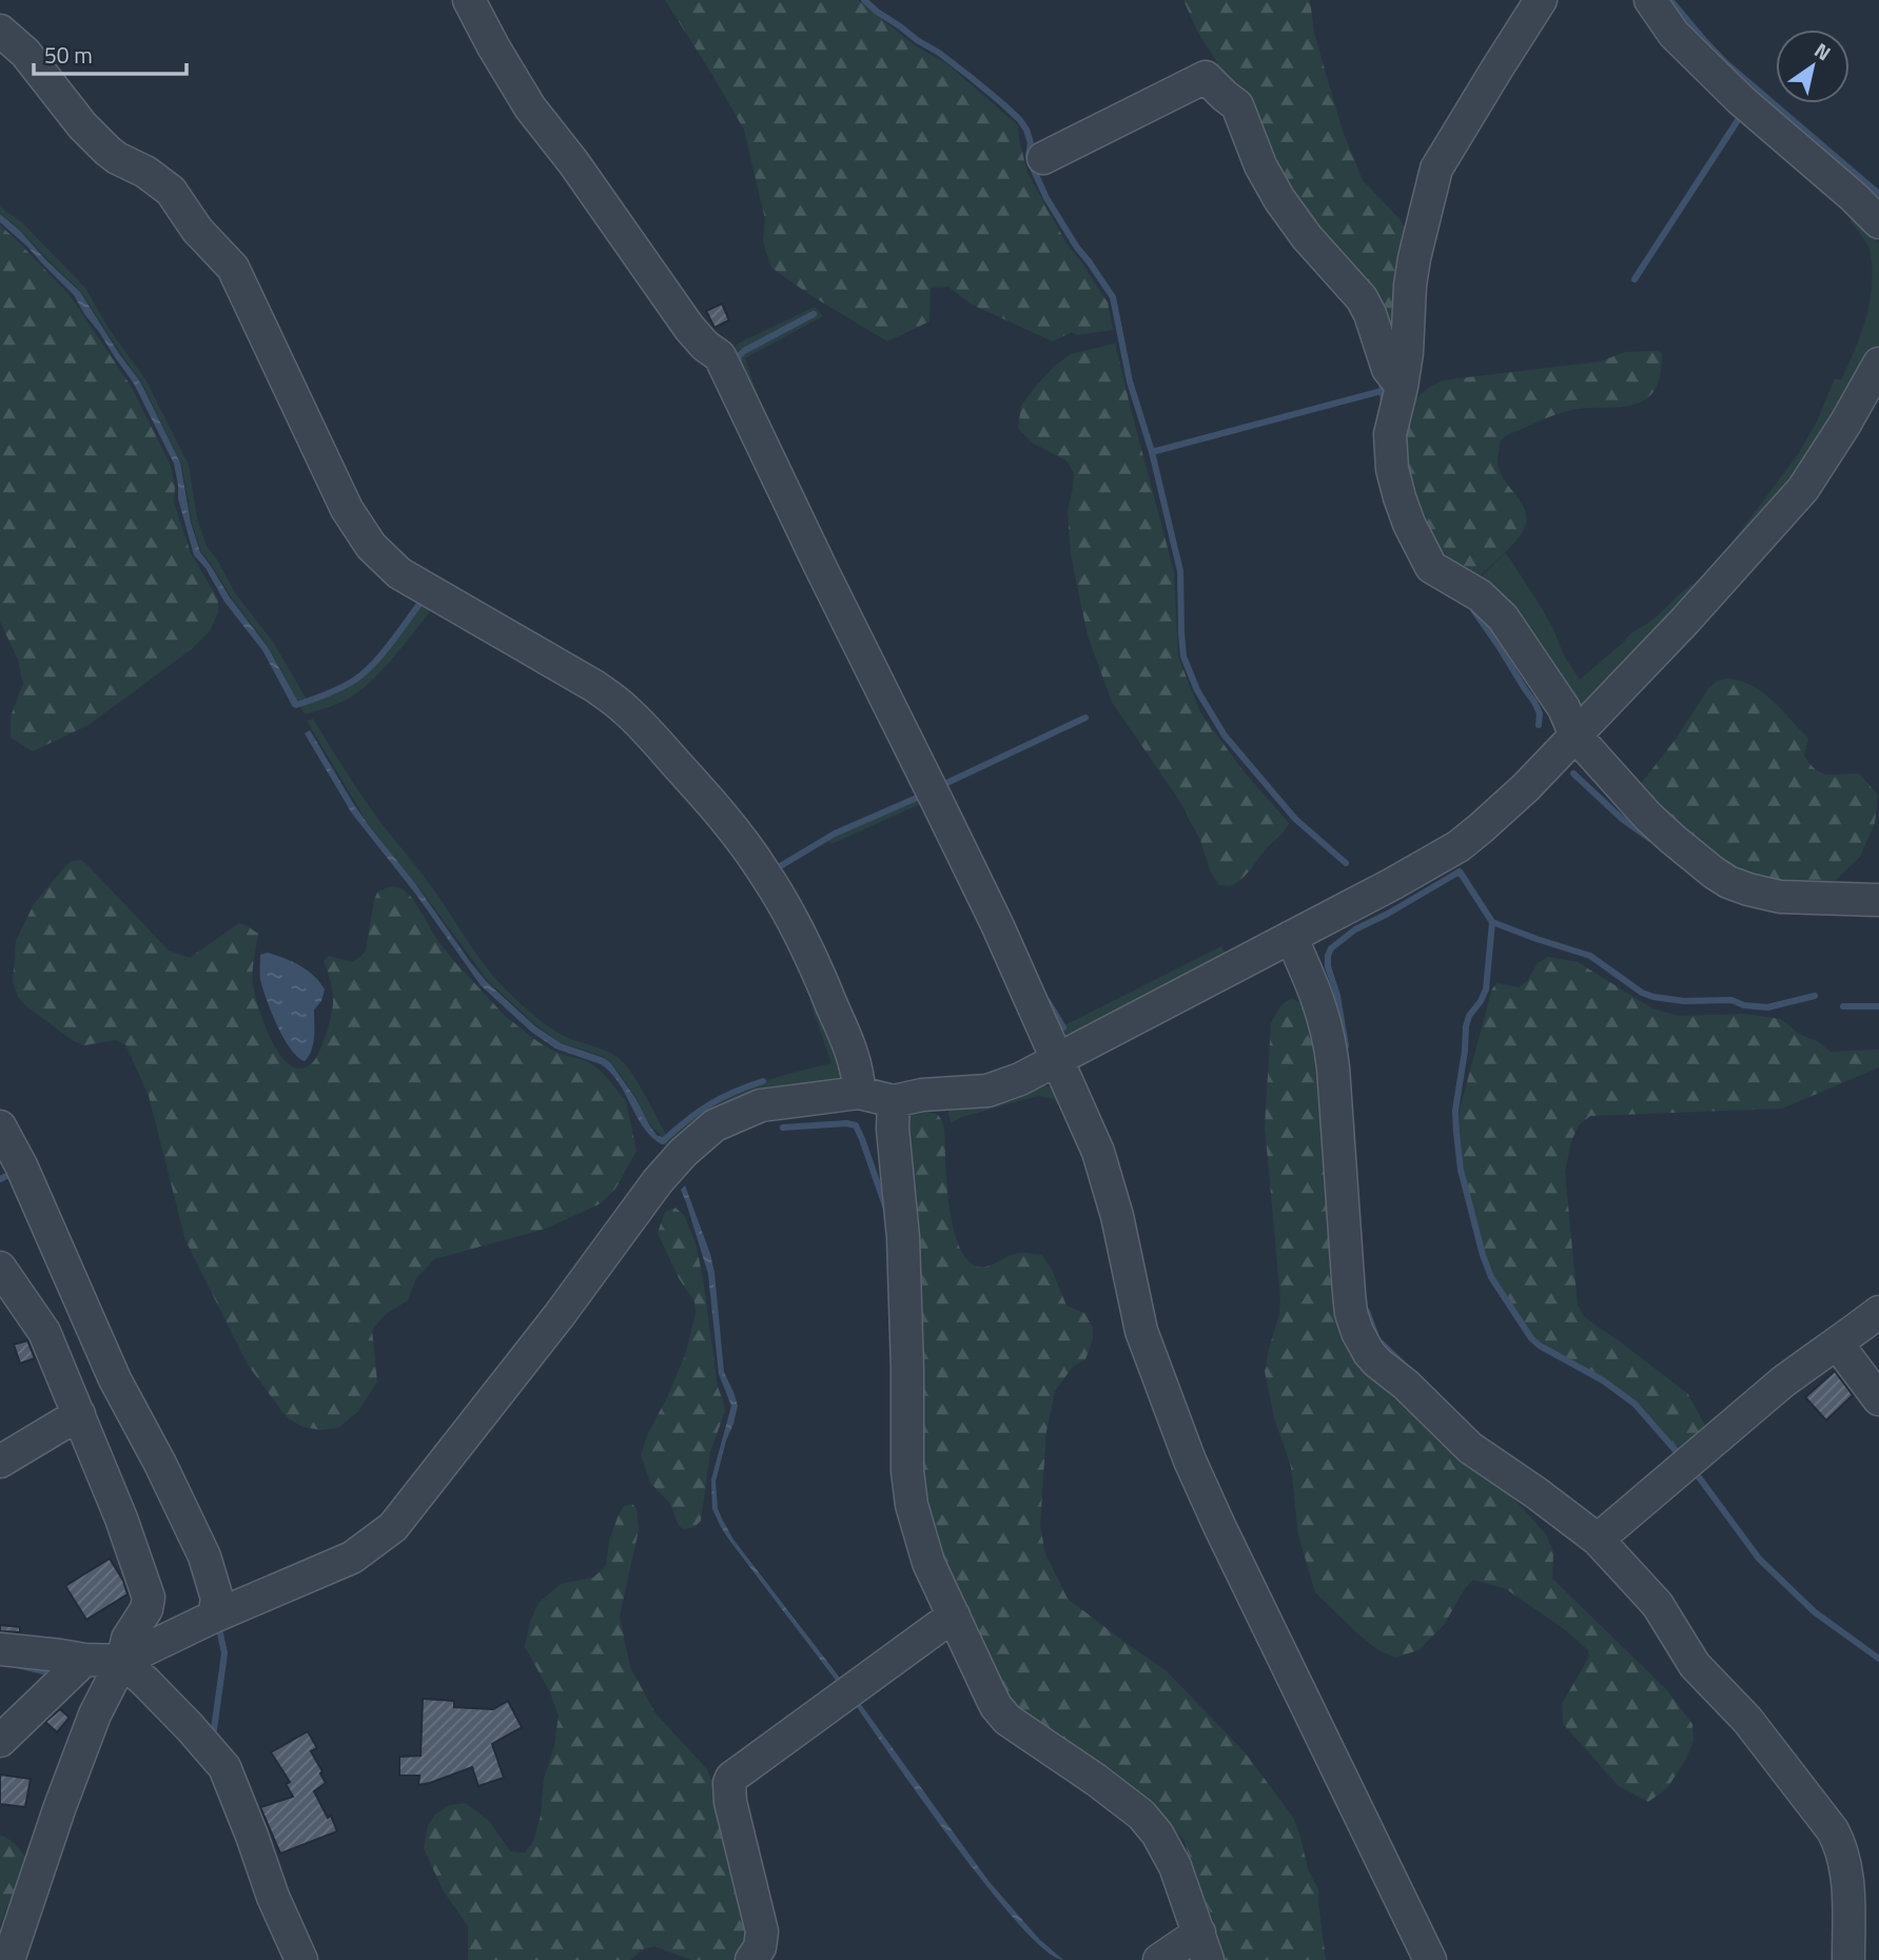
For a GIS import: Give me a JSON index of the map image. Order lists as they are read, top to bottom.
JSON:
{
  "scale_bar": "50 m",
  "north": "top right"
}
